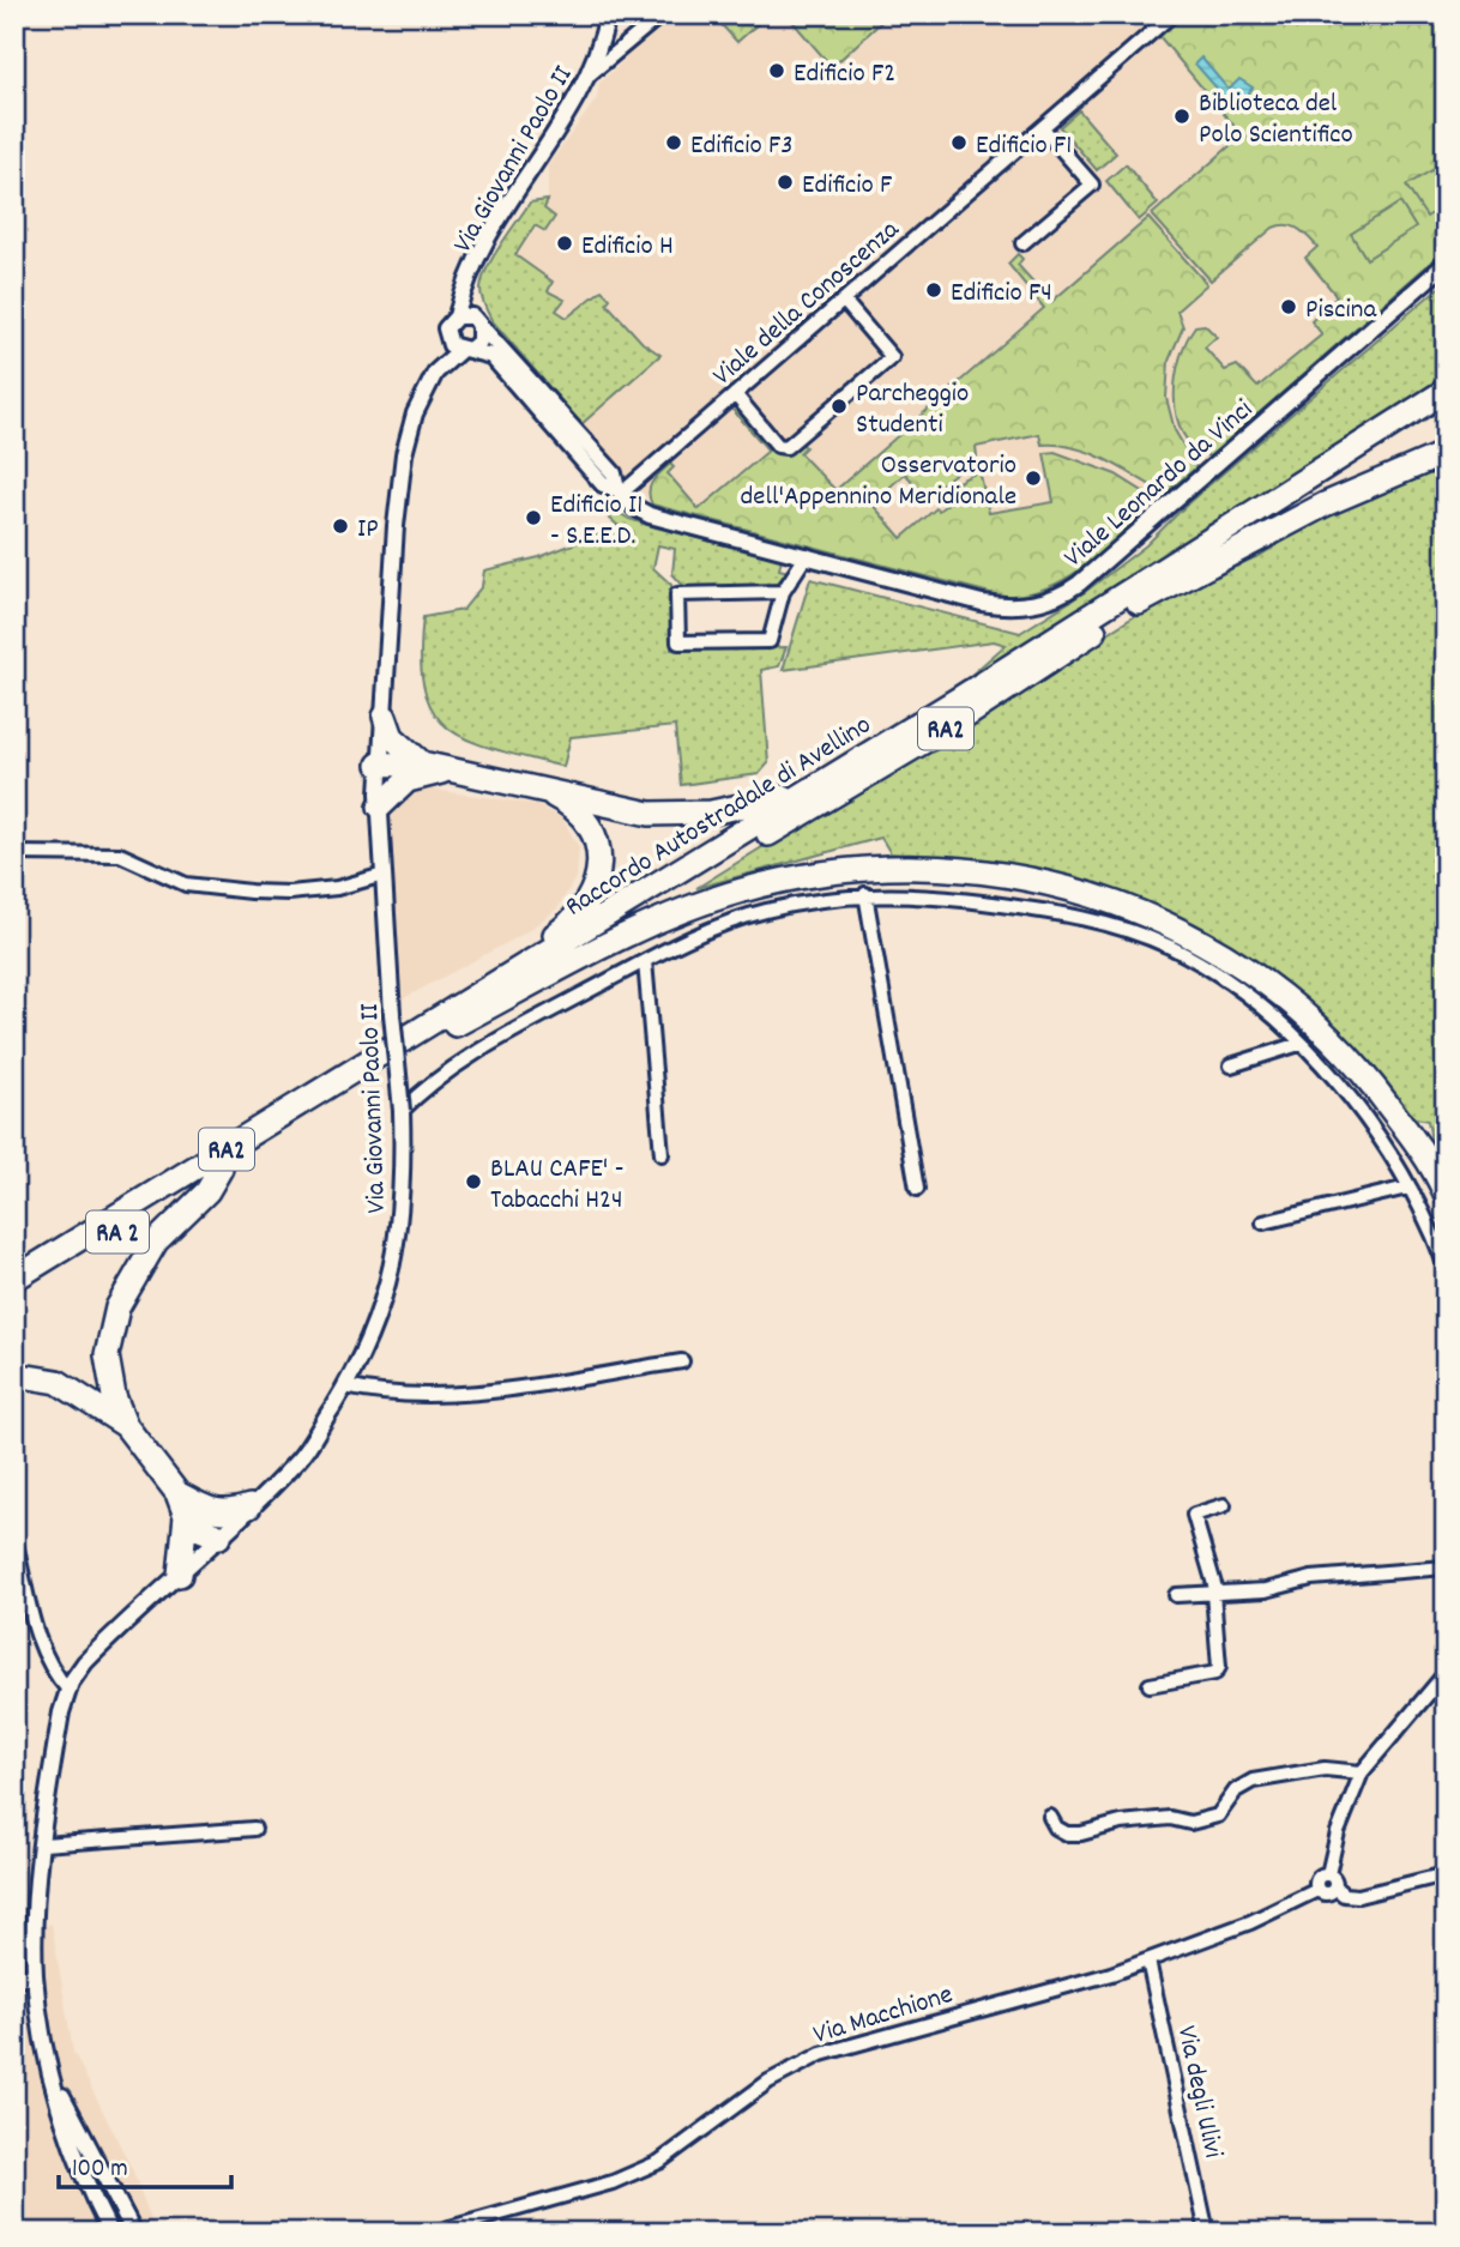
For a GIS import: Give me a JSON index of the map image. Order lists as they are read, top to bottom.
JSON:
{
  "streets": {
    "highway": ["RA2", "Raccordo Autostradale di Avellino", "RA 2"],
    "street": [
      "Via Giovanni Paolo II",
      "Viale della Conoscenza",
      "Viale Leonardo da Vinci",
      "Via Macchione",
      "Via degli Ulivi"
    ]
  },
  "crossings": [
    ["Viale della Conoscenza", "Viale Leonardo da Vinci"],
    ["RA2", "RA 2"],
    ["Via Macchione", "Via degli Ulivi"]
  ],
  "places": [
    "Edificio F2",
    "Biblioteca del Polo Scientifico",
    "Edificio F3",
    "Edificio F1",
    "Edificio F",
    "Edificio H",
    "Edificio F4",
    "Piscina",
    "Parcheggio Studenti",
    "Osservatorio dell'Appennino Meridionale",
    "Edificio I1 - S.E.E.D.",
    "IP",
    "BLAU CAFE' - Tabacchi H24"
  ],
  "scale_bar": "100 m"
}
